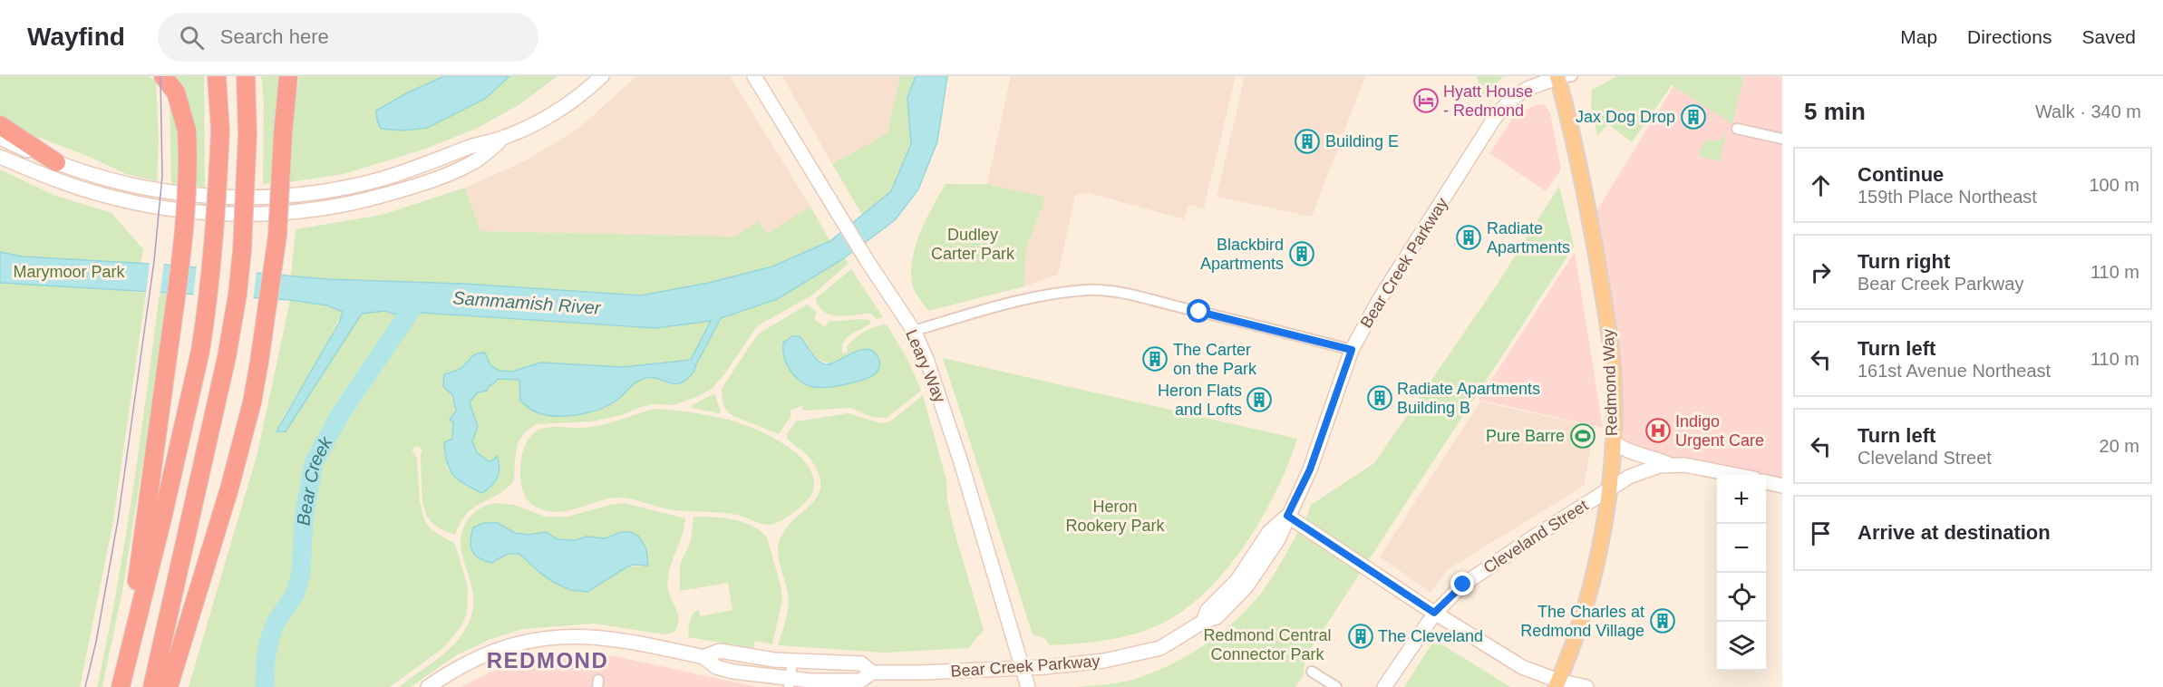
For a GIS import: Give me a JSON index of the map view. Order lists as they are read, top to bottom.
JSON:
{
  "streets": {
    "main road": [
      "Bear Creek Parkway",
      "Leary Way",
      "Redmond Way",
      "Cleveland Street"
    ]
  },
  "crossings": [
    ["Bear Creek Parkway", "Leary Way"],
    ["Bear Creek Parkway", "Redmond Way"],
    ["Redmond Way", "Cleveland Street"]
  ],
  "districts": ["REDMOND"],
  "water": ["Sammamish River", "Bear Creek"],
  "parks": [
    "Dudley Carter Park",
    "Marymoor Park",
    "Heron Rookery Park",
    "Redmond Central Connector Park"
  ],
  "places": {
    "hotel": ["Hyatt House - Redmond"],
    "building": [
      "Jax Dog Drop",
      "Building E",
      "Radiate Apartments",
      "Blackbird Apartments",
      "The Carter on the Park",
      "Radiate Apartments Building B",
      "Heron Flats and Lofts",
      "The Charles at Redmond Village",
      "The Cleveland"
    ],
    "hospital": ["Indigo Urgent Care"],
    "sports": ["Pure Barre"]
  },
  "page": {
    "header": "Wayfind",
    "search": "Search here",
    "nav": ["Map", "Directions", "Saved"],
    "heading": ["5 min", "Walk · 340 m"],
    "list": [
      ["Continue", "159th Place Northeast", "100 m"],
      ["Turn right", "Bear Creek Parkway", "110 m"],
      ["Turn left", "161st Avenue Northeast", "110 m"],
      ["Turn left", "Cleveland Street", "20 m"],
      "Arrive at destination"
    ],
    "map_buttons": ["+", "−"]
  }
}
